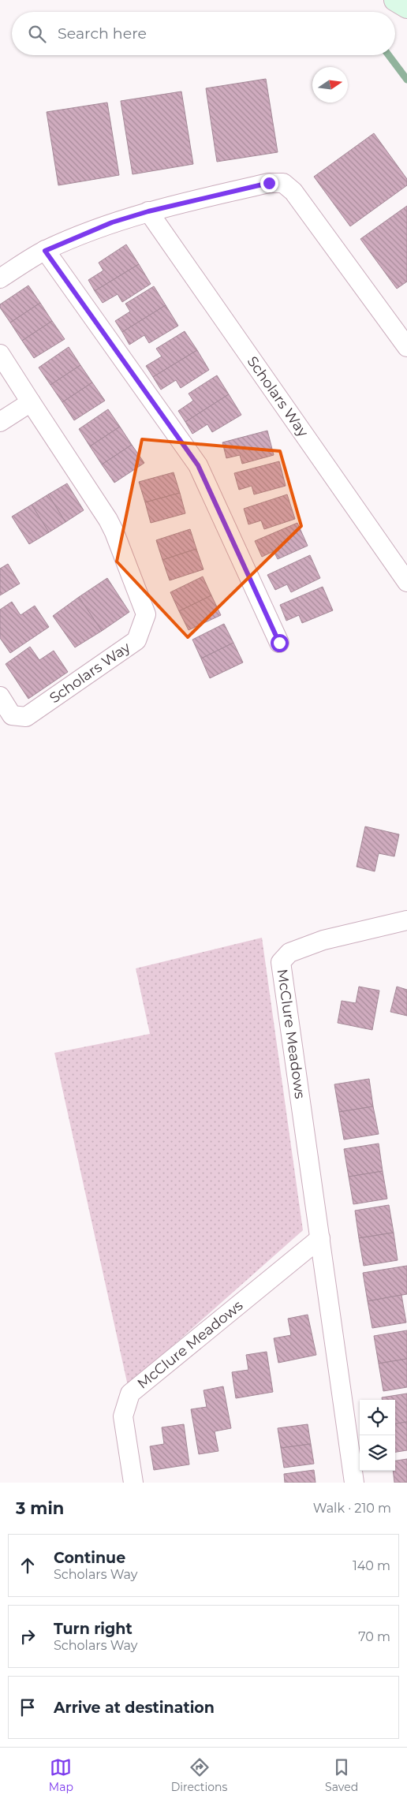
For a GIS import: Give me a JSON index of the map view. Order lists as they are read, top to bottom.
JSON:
{
  "streets": {
    "street": ["Scholars Way", "McClure Meadows"]
  },
  "north": "right",
  "page": {
    "search": "Search here",
    "heading": ["3 min", "Walk · 210 m"],
    "list": [
      ["Continue", "Scholars Way", "140 m"],
      ["Turn right", "Scholars Way", "70 m"],
      "Arrive at destination"
    ],
    "nav": ["Map", "Directions", "Saved"]
  }
}
